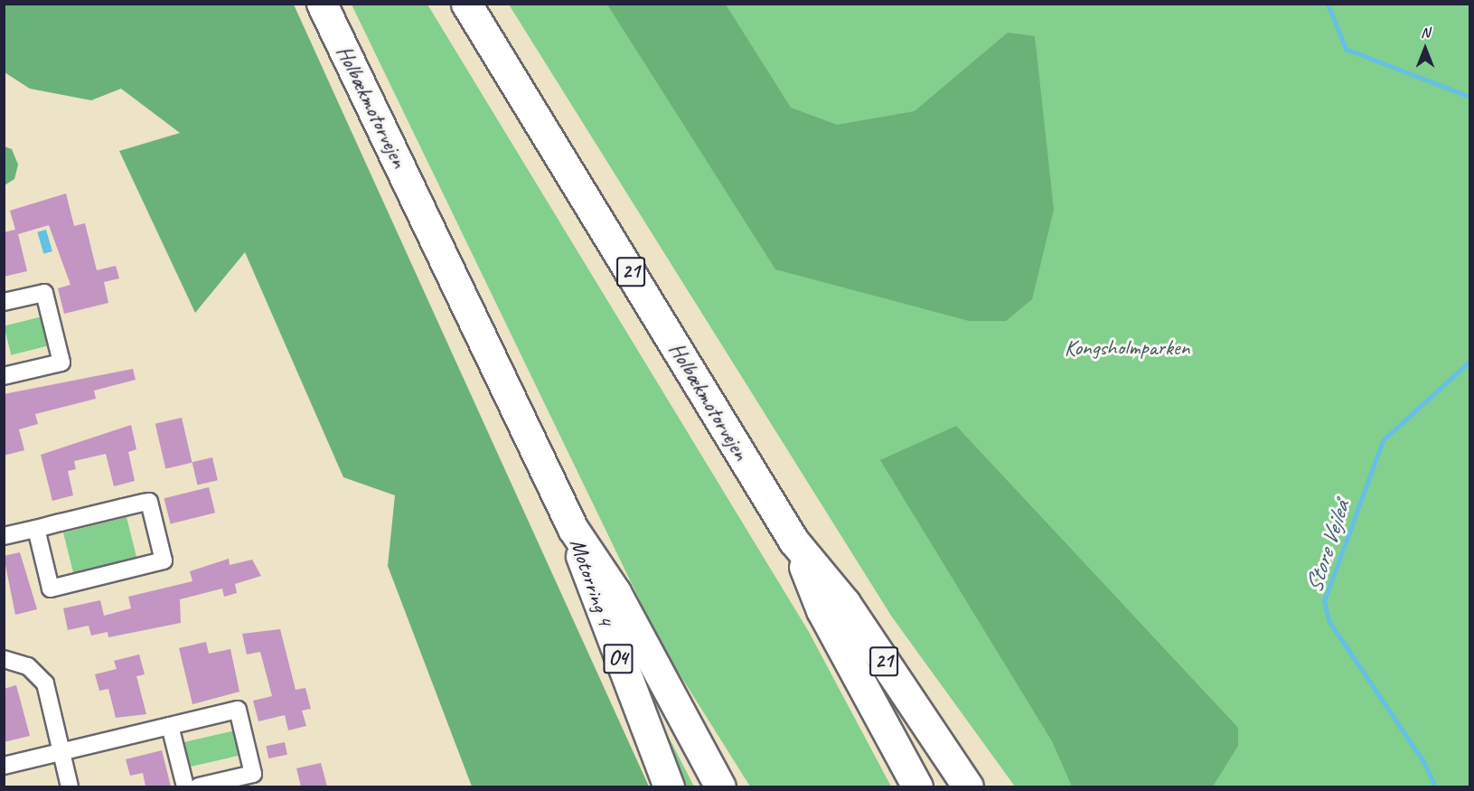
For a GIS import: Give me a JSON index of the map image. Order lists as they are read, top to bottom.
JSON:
{
  "streets": {
    "highway": [
      "Holbækmotorvejen",
      "21",
      "Motorring 4",
      "O4"
    ]
  },
  "crossings": [
    ["Holbækmotorvejen", "Motorring 4"]
  ],
  "water": ["Store Vejleå"],
  "parks": ["Kongsholmparken"],
  "north": "top"
}
